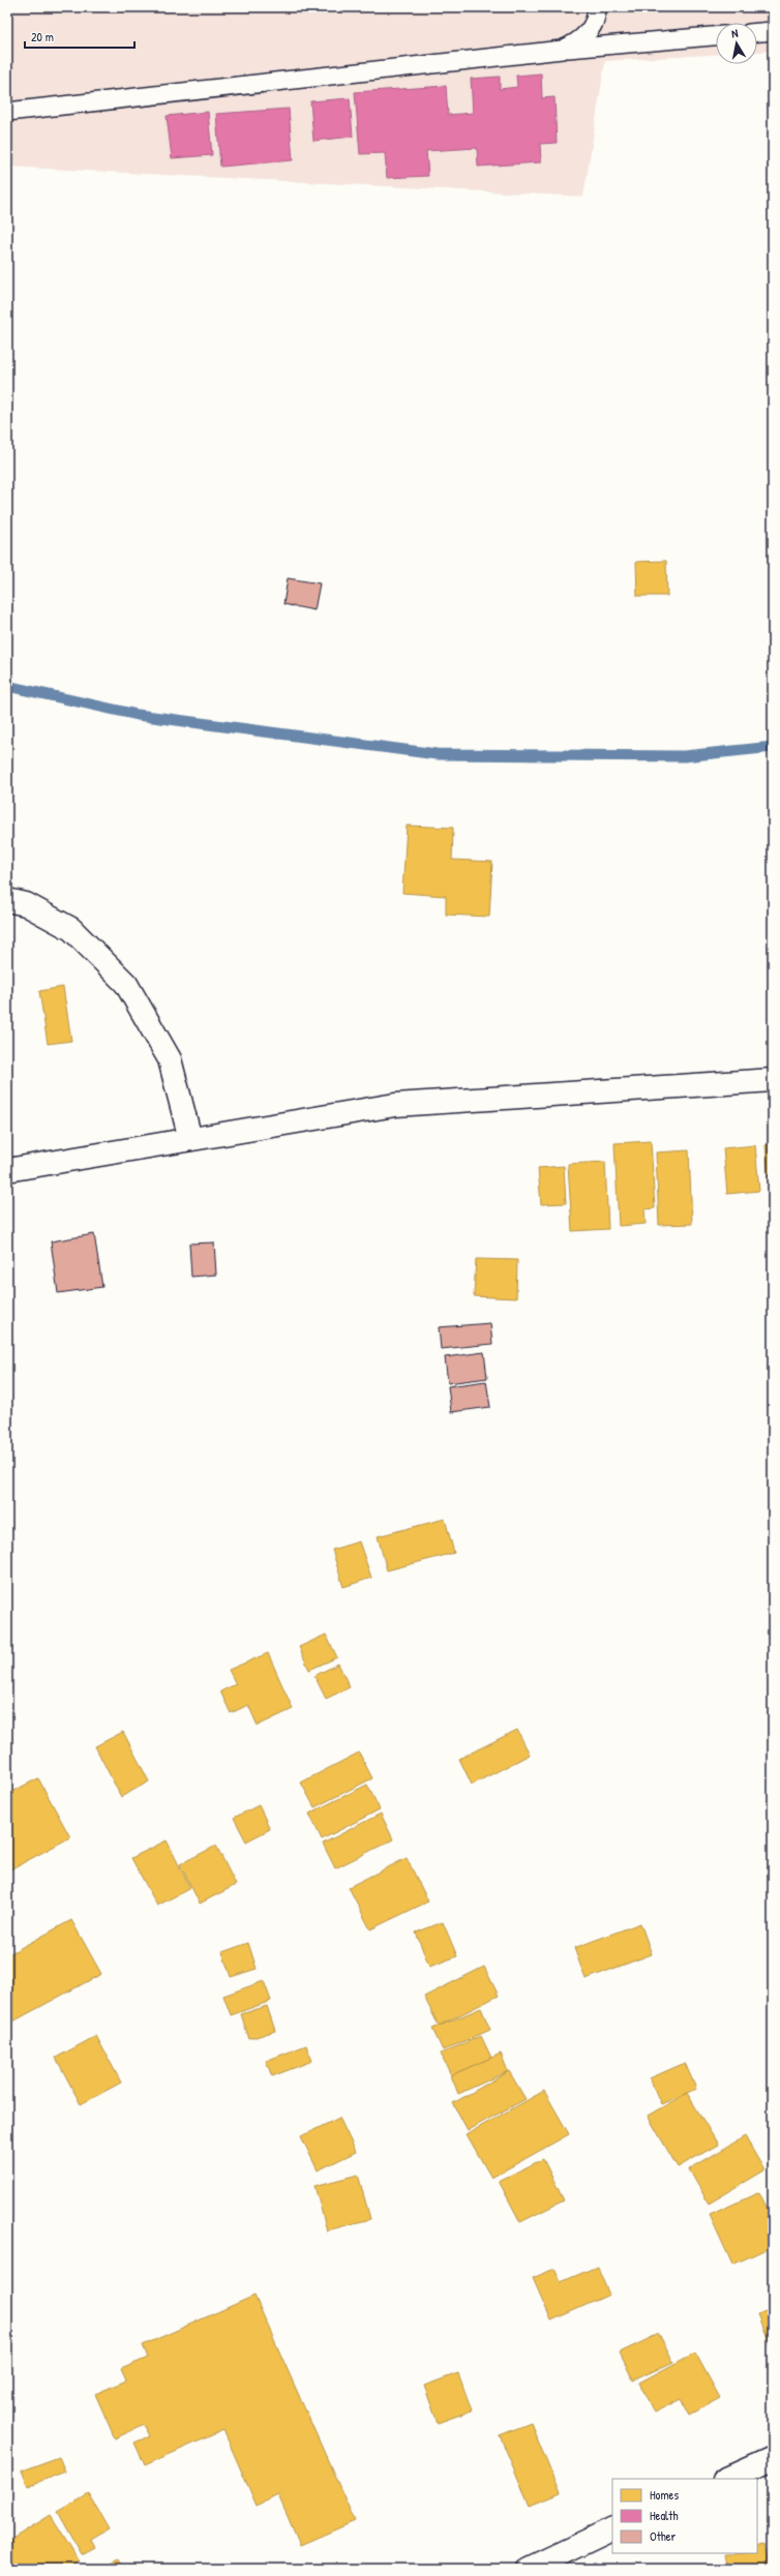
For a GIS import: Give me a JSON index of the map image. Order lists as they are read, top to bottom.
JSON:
{
  "legend": ["Homes", "Health", "Other"],
  "scale_bar": "20 m",
  "north": "top"
}
